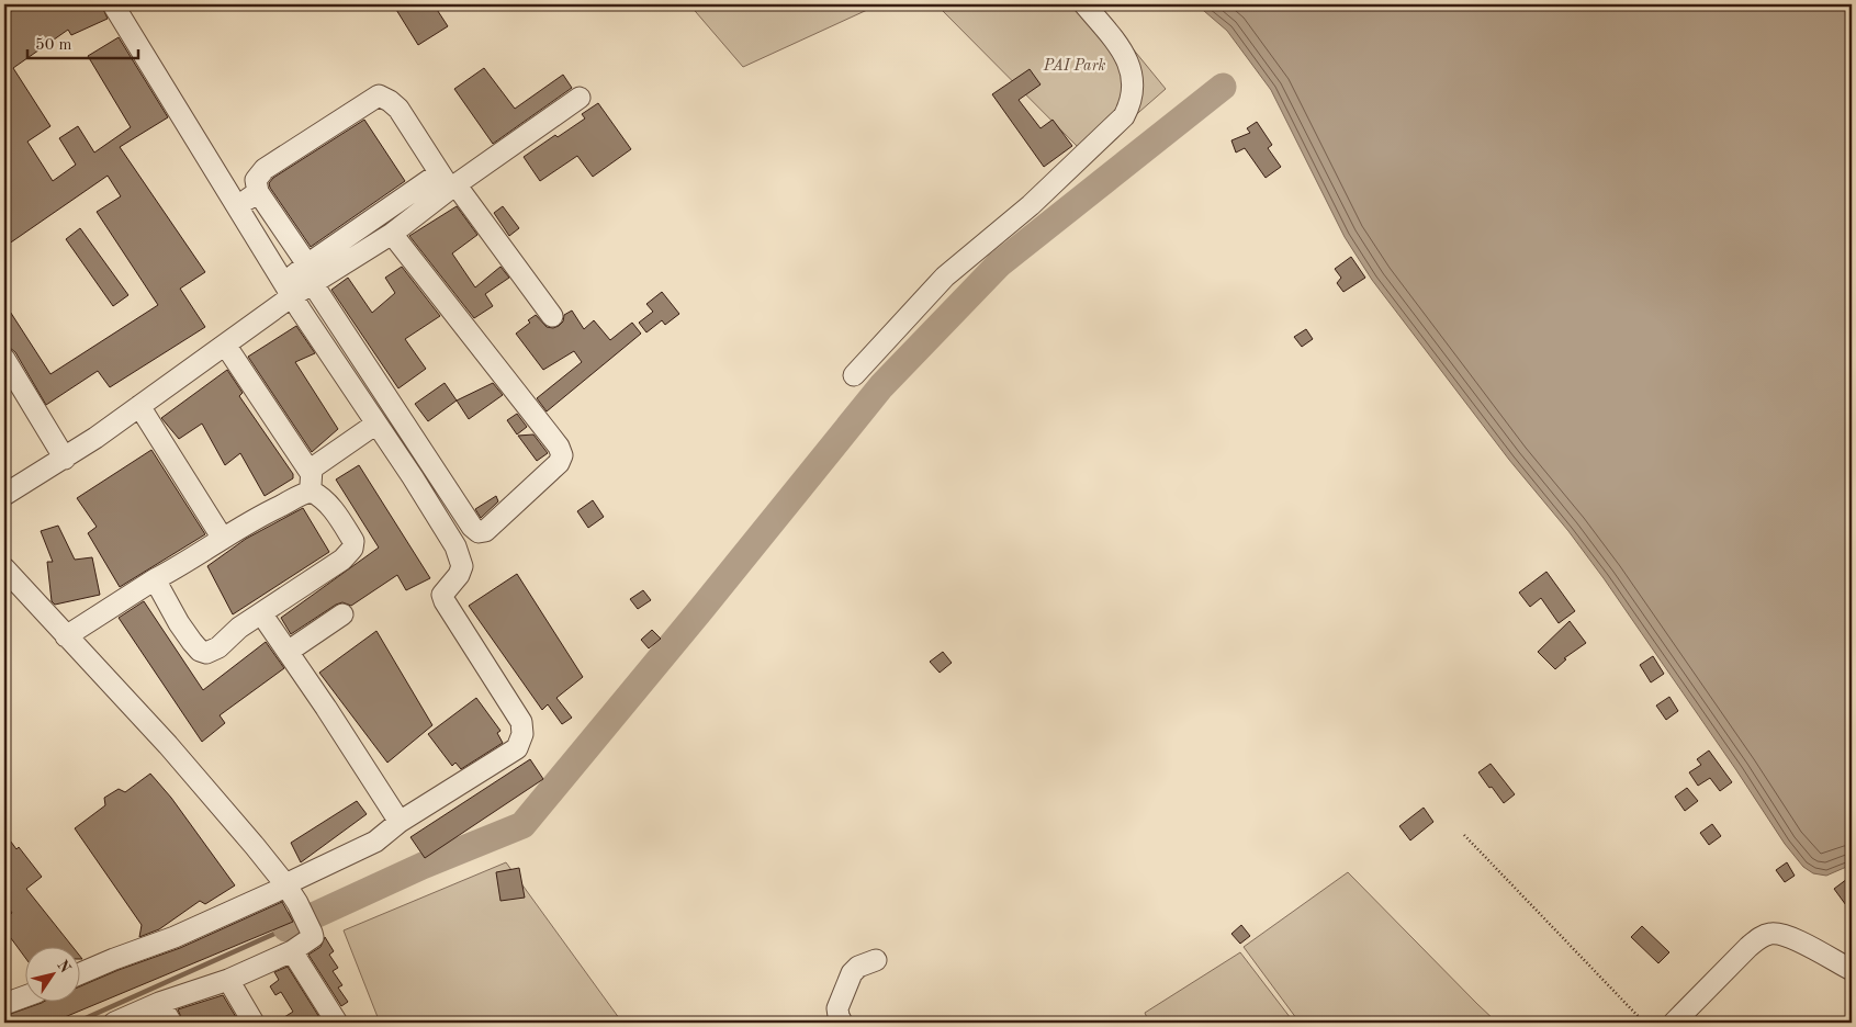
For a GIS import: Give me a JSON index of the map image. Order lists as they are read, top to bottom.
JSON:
{
  "parks": ["PAI Park"],
  "scale_bar": "50 m",
  "north": "top right"
}
